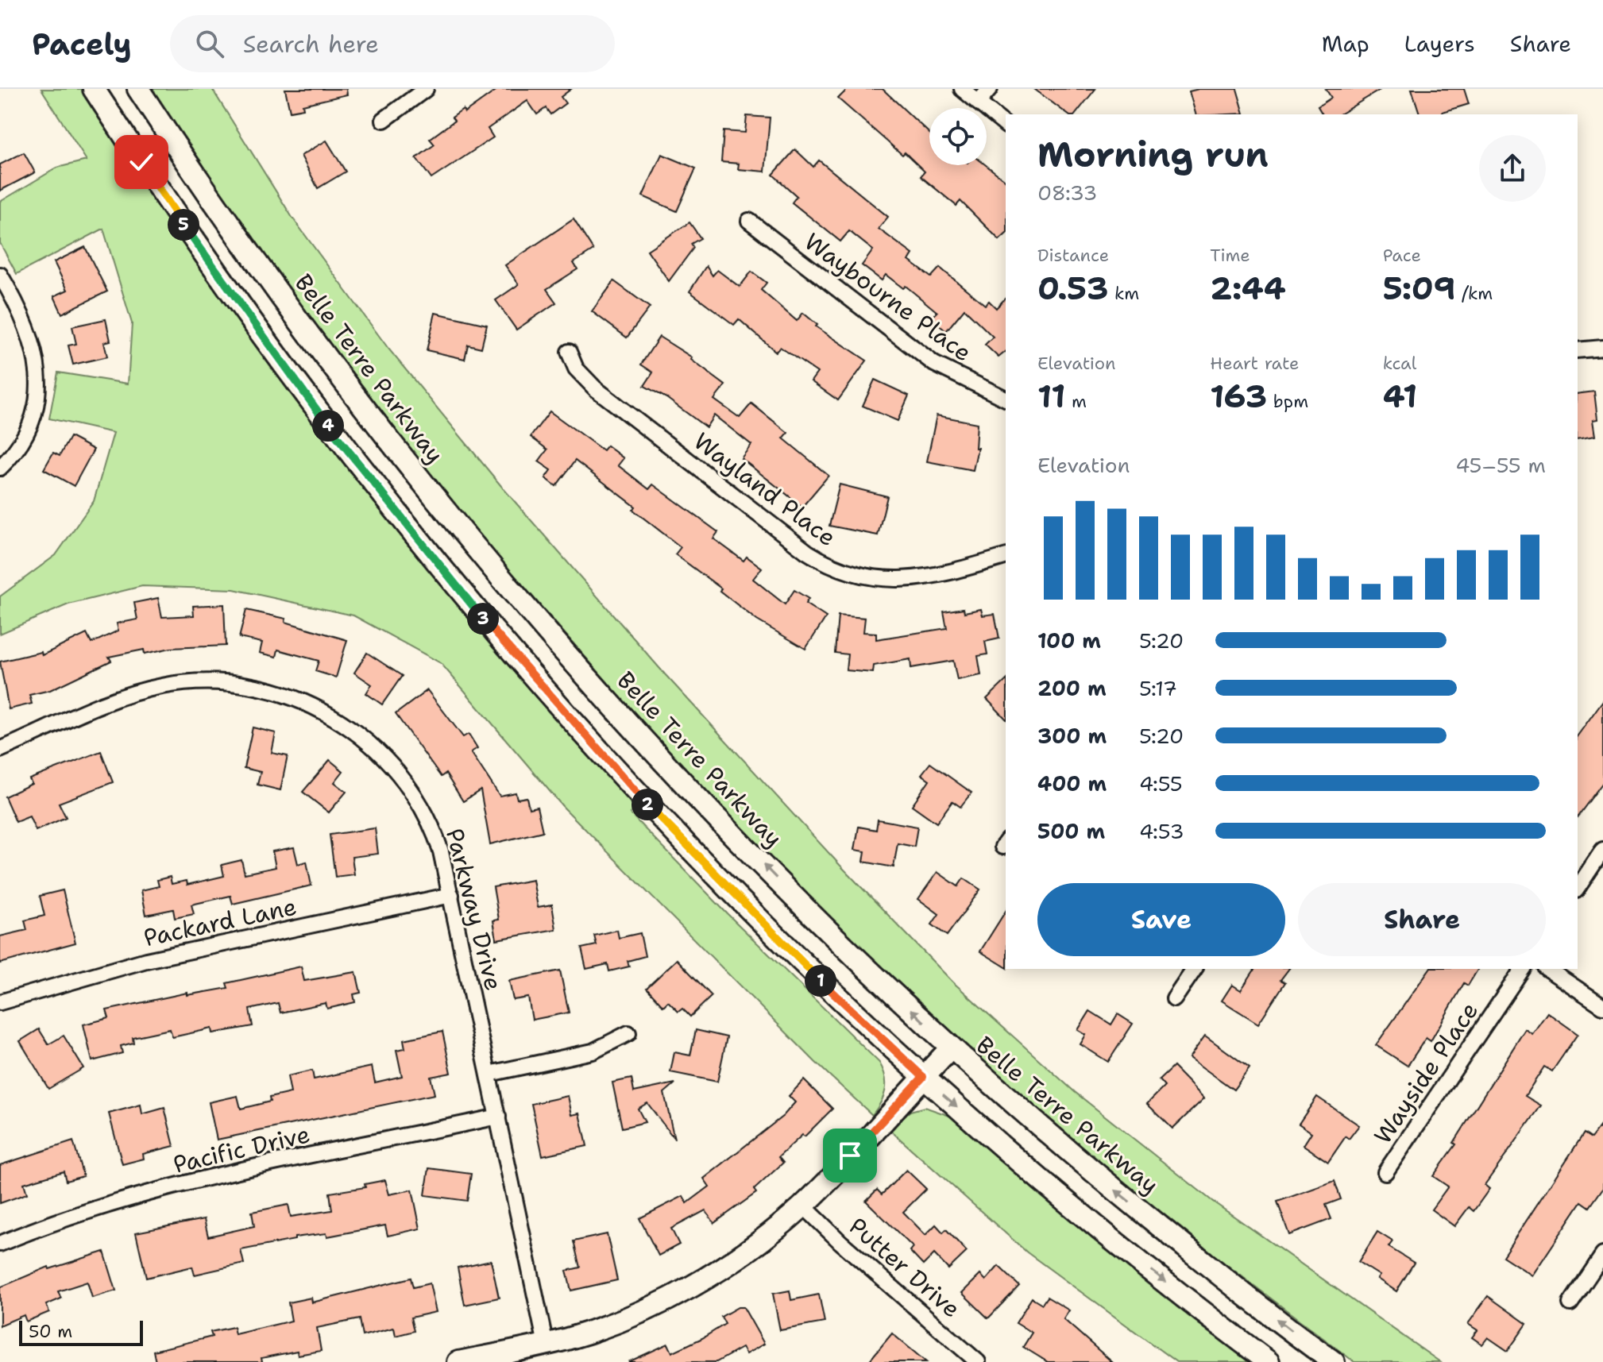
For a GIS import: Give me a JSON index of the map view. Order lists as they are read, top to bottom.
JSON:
{
  "streets": {
    "main road": ["Belle Terre Parkway"],
    "street": [
      "Waybourne Place",
      "Wayland Place",
      "Parkway Drive",
      "Packard Lane",
      "Wayside Place",
      "Pacific Drive",
      "Putter Drive"
    ]
  },
  "crossings": [
    ["Parkway Drive", "Packard Lane"],
    ["Parkway Drive", "Pacific Drive"]
  ],
  "scale_bar": "50 m",
  "page": {
    "header": "Pacely",
    "search": "Search here",
    "nav": ["Map", "Layers", "Share"],
    "heading": ["Morning run", "08:33"],
    "pins": [
      "5",
      "4",
      "3",
      "2",
      "1"
    ],
    "stats": [
      ["Distance", "0.53 km"],
      ["Time", "2:44"],
      ["Pace", "5:09 /km"],
      ["Elevation", "11 m"],
      ["Heart rate", "163 bpm"],
      ["kcal", "41"]
    ],
    "chart": ["Elevation", "45–55 m"],
    "list": [
      {
        "name": "100 m",
        "note": "5:20"
      },
      {
        "name": "200 m",
        "note": "5:17"
      },
      {
        "name": "300 m",
        "note": "5:20"
      },
      {
        "name": "400 m",
        "note": "4:55"
      },
      {
        "name": "500 m",
        "note": "4:53"
      }
    ],
    "buttons": ["Save", "Share"],
    "scale": "50 m"
  }
}
